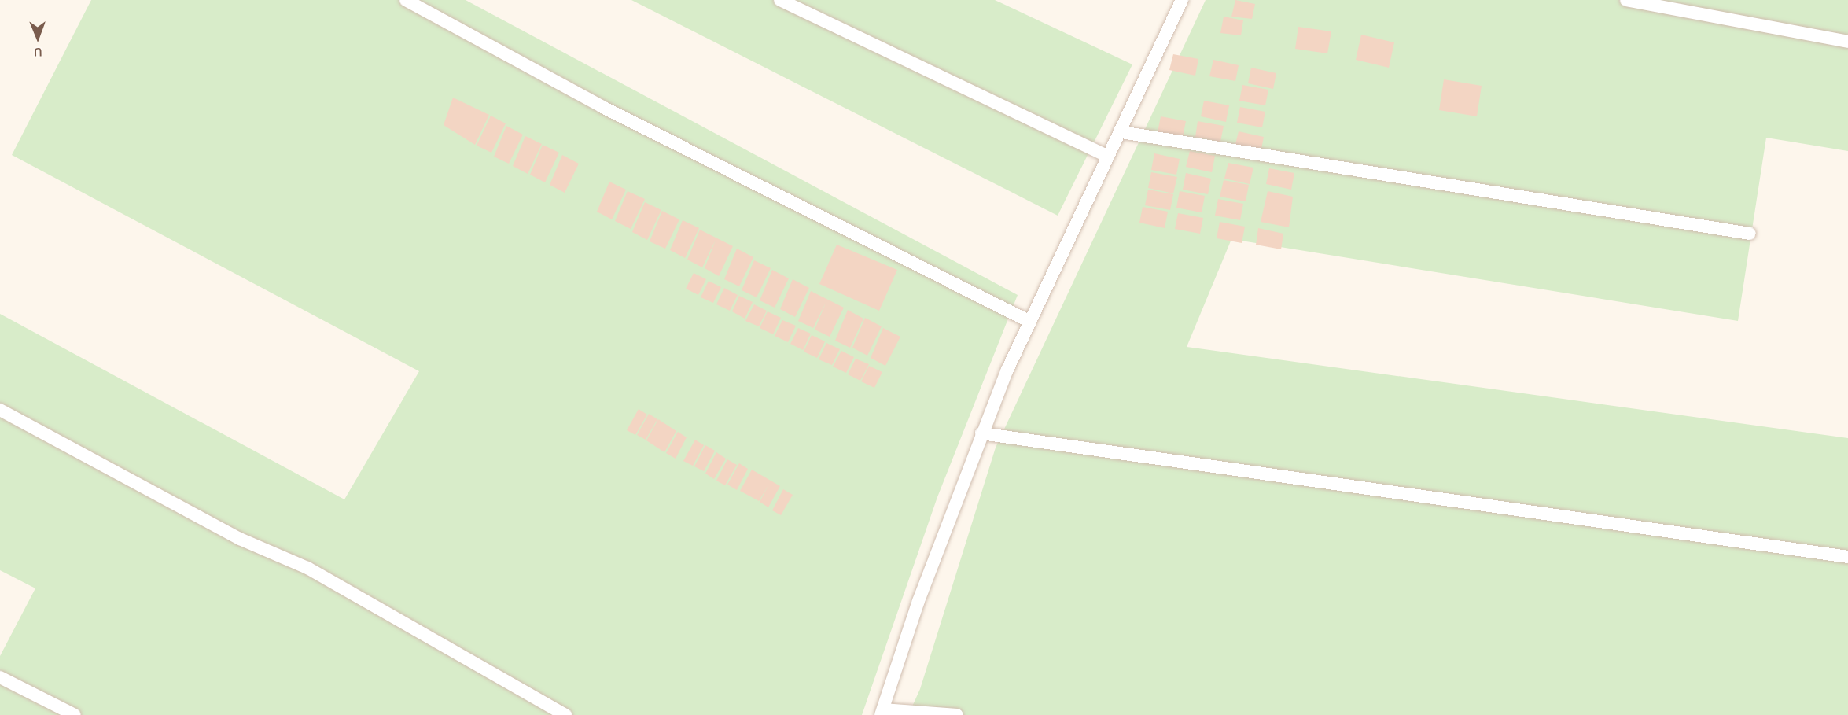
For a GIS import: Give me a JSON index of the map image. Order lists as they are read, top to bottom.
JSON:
{
  "north": "bottom"
}
